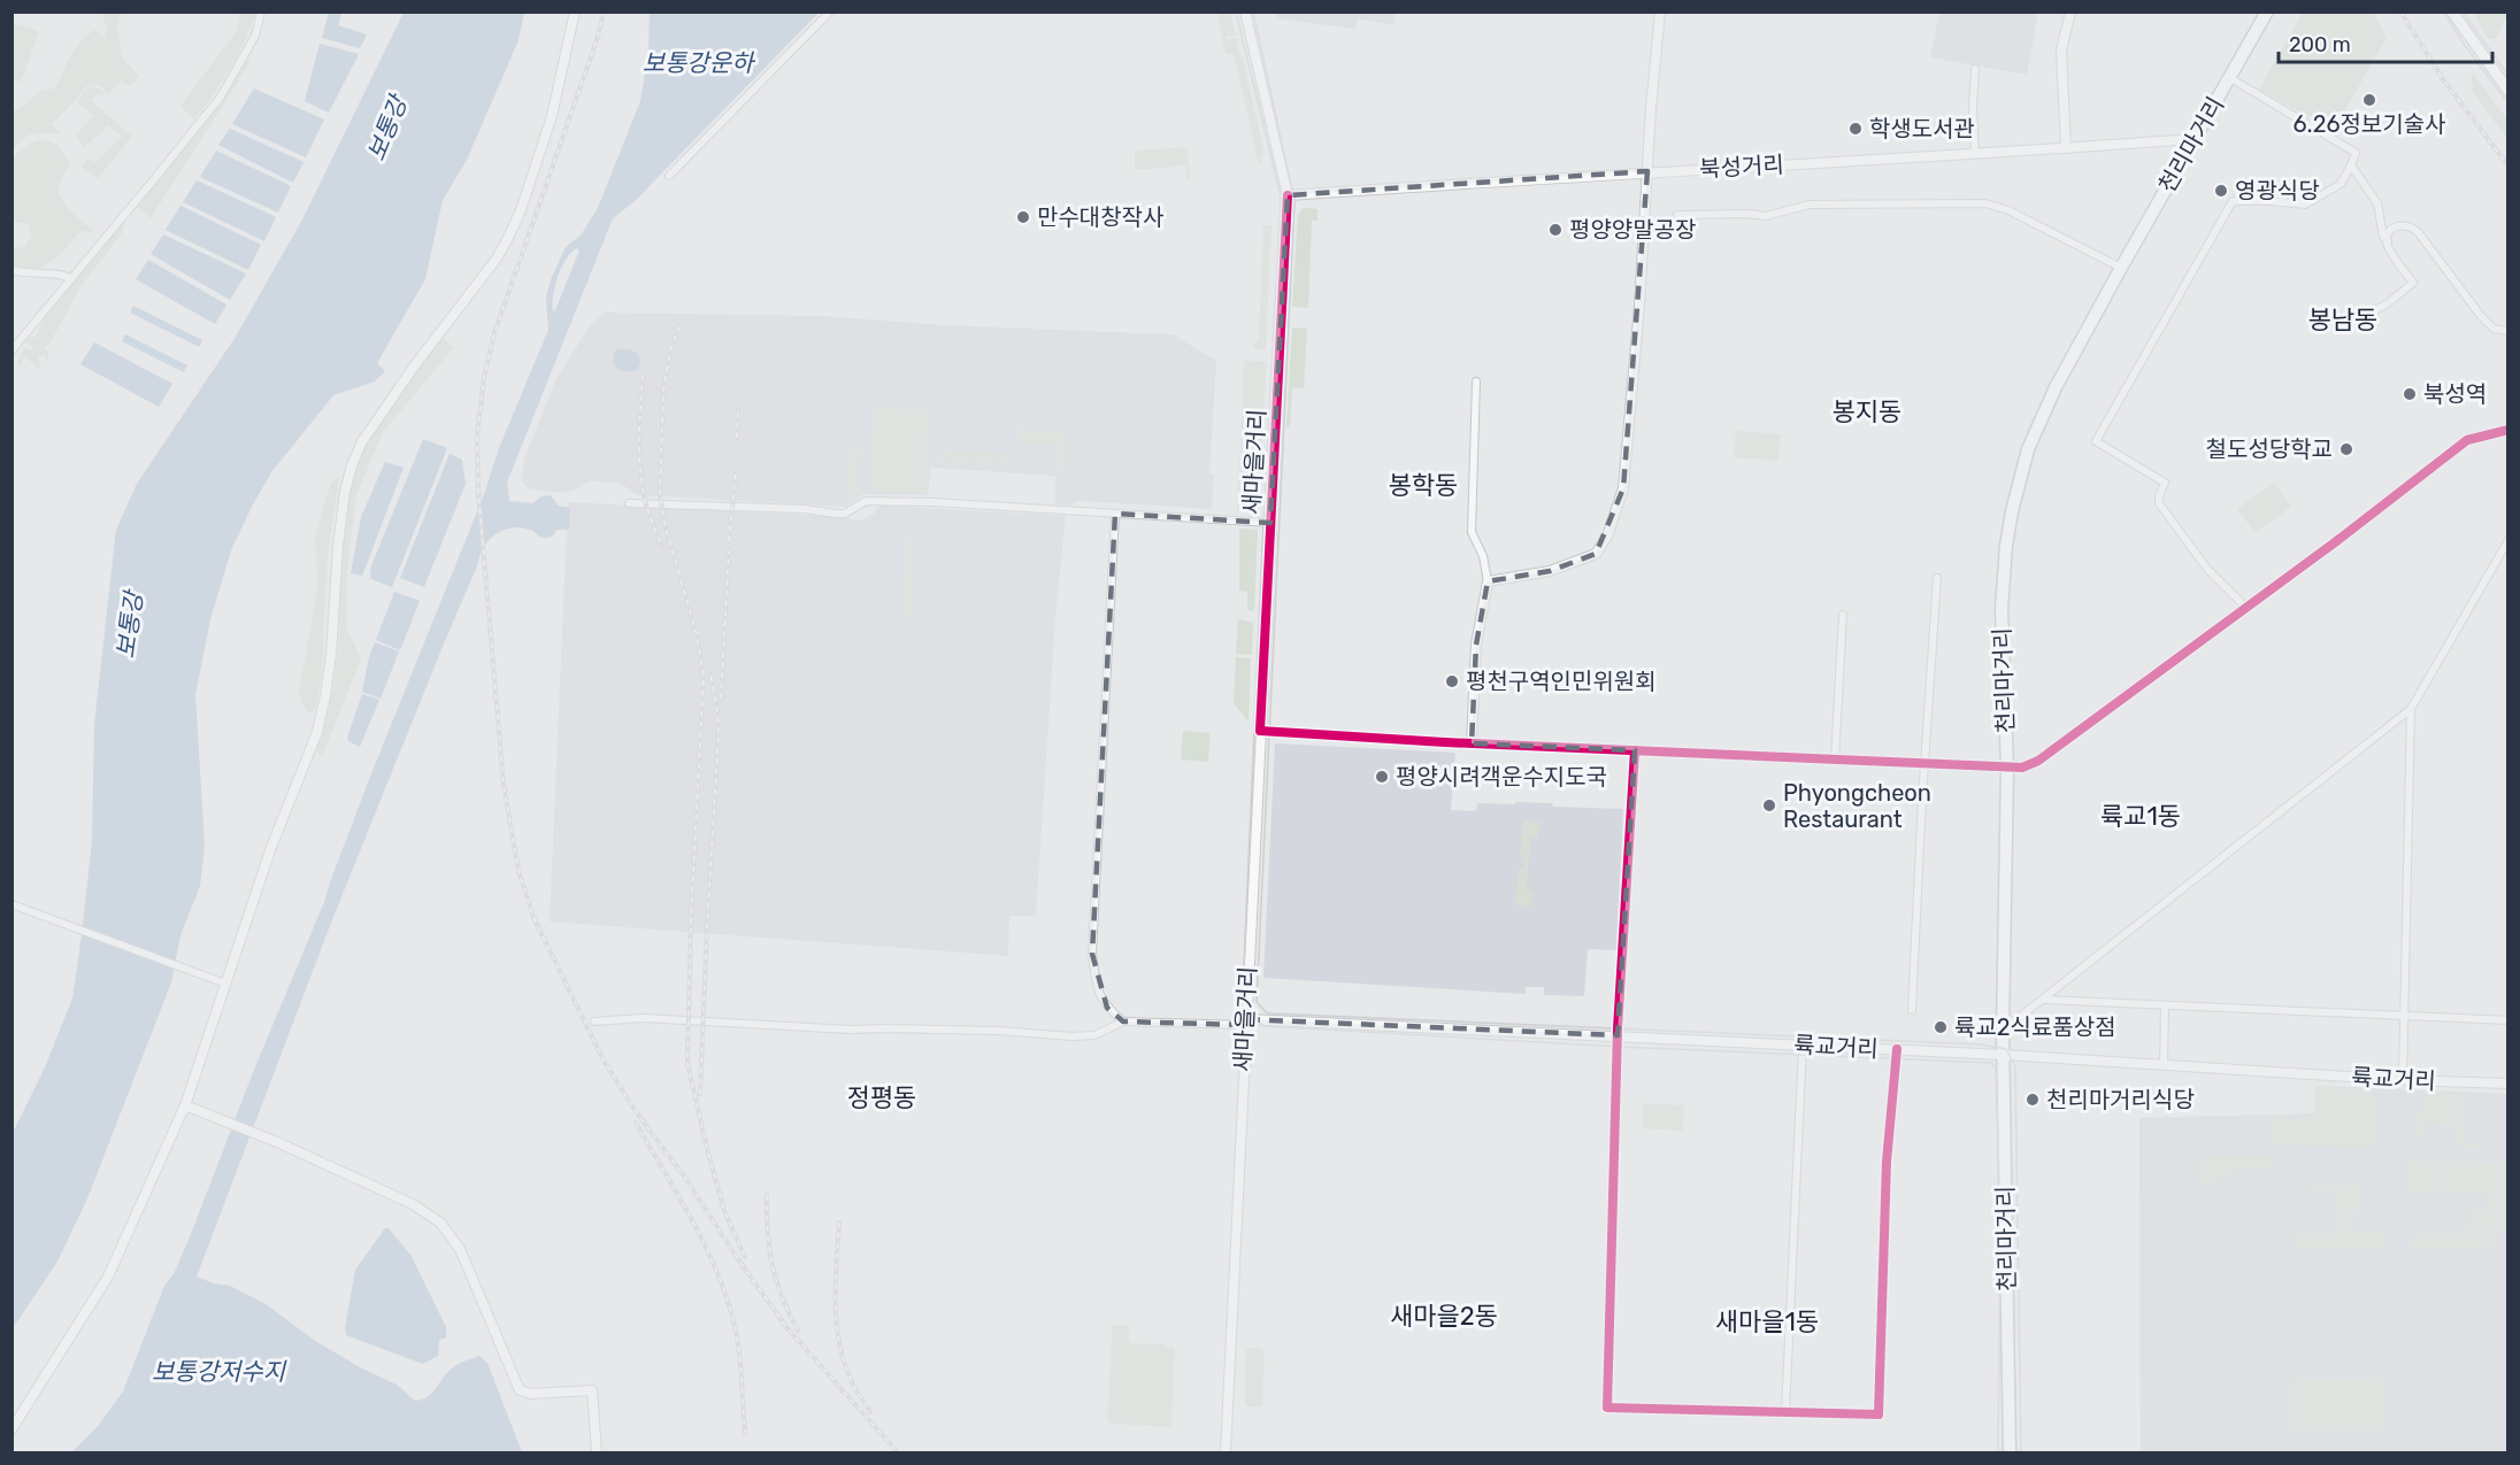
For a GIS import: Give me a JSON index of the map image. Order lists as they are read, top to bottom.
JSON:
{
  "streets": {
    "highway": ["천리마거리"],
    "main road": ["북성거리", "새마을거리", "륙교거리"]
  },
  "crossings": [
    ["천리마거리", "북성거리"],
    ["천리마거리", "륙교거리"],
    ["북성거리", "새마을거리"],
    ["새마을거리", "륙교거리"]
  ],
  "districts": [
    "봉남동",
    "봉지동",
    "봉학동",
    "륙교1동",
    "정평동",
    "새마을2동",
    "새마을1동"
  ],
  "water": ["보통강운하", "보통강", "보통강저수지"],
  "places": [
    "6.26정보기술사",
    "학생도서관",
    "영광식당",
    "만수대창작사",
    "평양양말공장",
    "북성역",
    "철도성당학교",
    "평천구역인민위원회",
    "평양시려객운수지도국",
    "Phyongcheon Restaurant",
    "륙교2식료품상점",
    "천리마거리식당"
  ],
  "scale_bar": "200 m"
}
